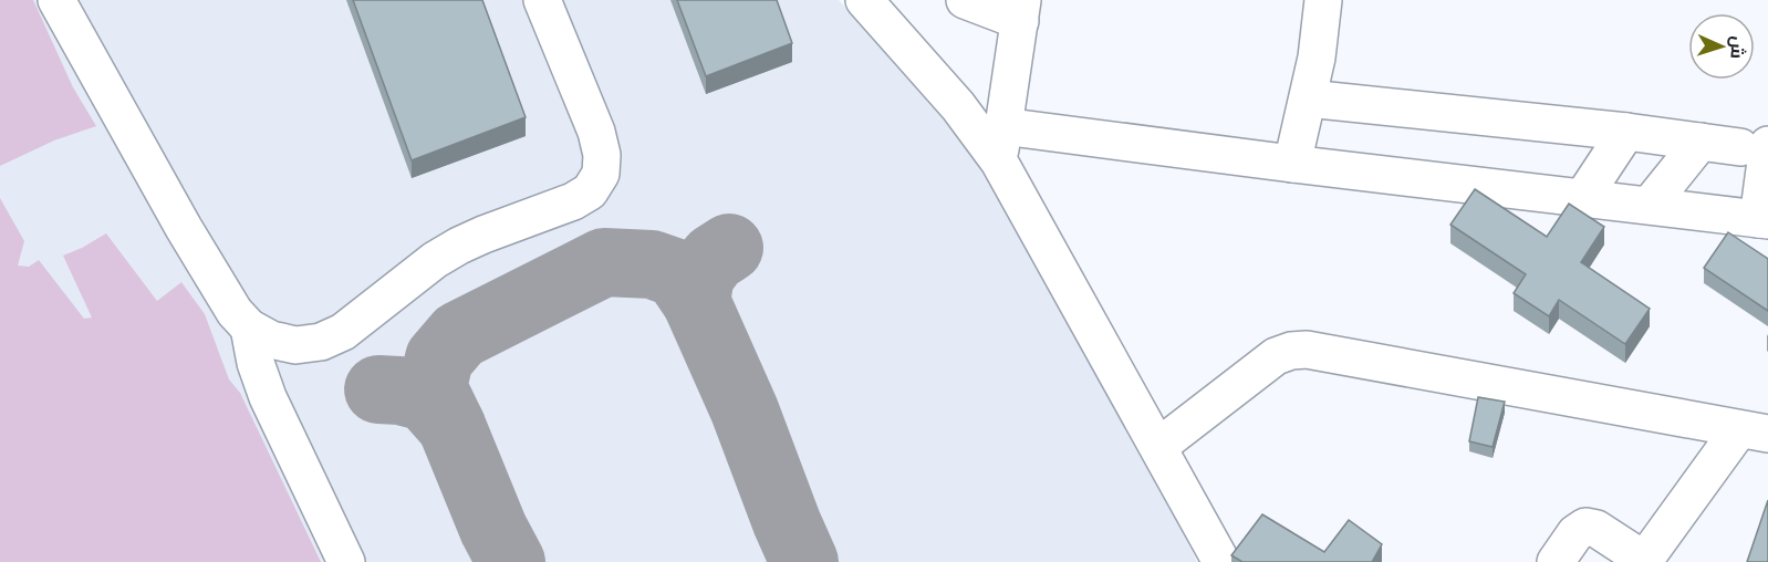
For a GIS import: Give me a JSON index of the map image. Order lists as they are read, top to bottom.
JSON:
{
  "north": "right"
}
